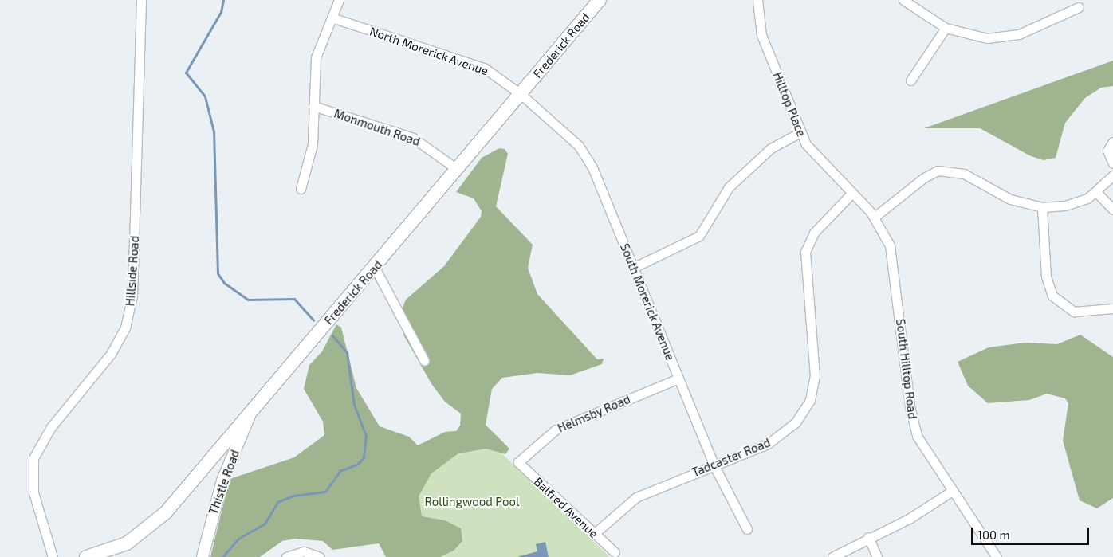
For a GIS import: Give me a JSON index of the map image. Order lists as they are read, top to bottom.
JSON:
{
  "streets": {
    "main road": ["Frederick Road"],
    "street": [
      "North Morerick Avenue",
      "Hilltop Place",
      "Monmouth Road",
      "Hillside Road",
      "South Morerick Avenue",
      "South Hilltop Road",
      "Helmsby Road",
      "Tadcaster Road",
      "Thistle Road",
      "Balfred Avenue"
    ]
  },
  "crossings": [
    ["Frederick Road", "North Morerick Avenue"],
    ["Frederick Road", "Monmouth Road"],
    ["Frederick Road", "South Morerick Avenue"],
    ["Frederick Road", "Thistle Road"],
    ["North Morerick Avenue", "South Morerick Avenue"],
    ["Hilltop Place", "South Hilltop Road"],
    ["Hilltop Place", "Tadcaster Road"],
    ["South Morerick Avenue", "Helmsby Road"],
    ["South Morerick Avenue", "Tadcaster Road"],
    ["South Hilltop Road", "Tadcaster Road"],
    ["Helmsby Road", "Balfred Avenue"],
    ["Tadcaster Road", "Balfred Avenue"]
  ],
  "parks": ["Rollingwood Pool"],
  "scale_bar": "100 m"
}
